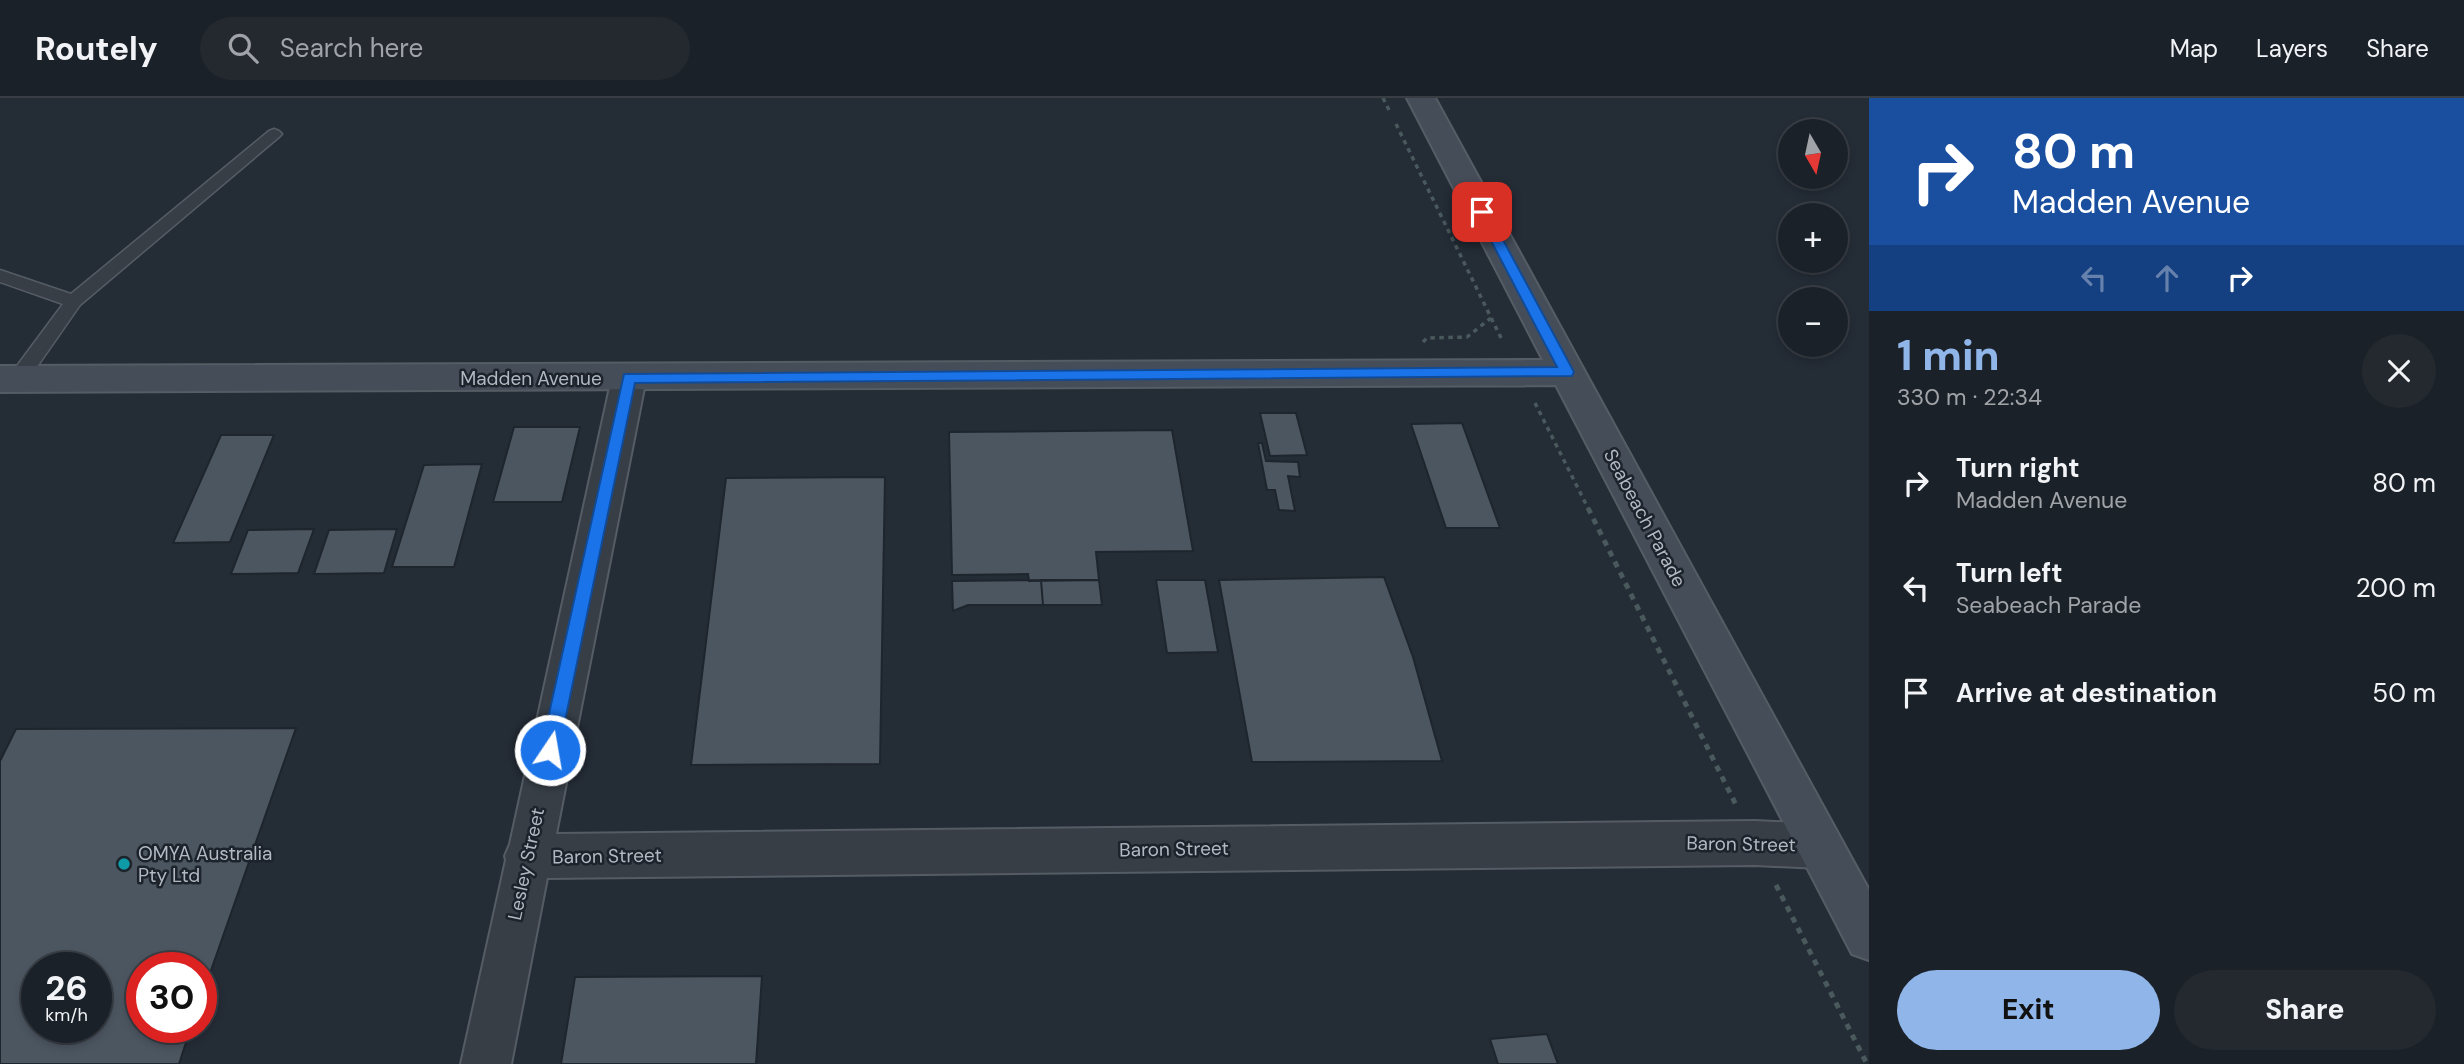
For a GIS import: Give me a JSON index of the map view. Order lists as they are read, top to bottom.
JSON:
{
  "streets": {
    "street": [
      "Madden Avenue",
      "Seabeach Parade",
      "Baron Street",
      "Lesley Street"
    ]
  },
  "crossings": [
    ["Madden Avenue", "Seabeach Parade"],
    ["Madden Avenue", "Lesley Street"],
    ["Seabeach Parade", "Baron Street"],
    ["Baron Street", "Lesley Street"]
  ],
  "places": ["OMYA Australia Pty Ltd"],
  "north": "bottom",
  "page": {
    "header": "Routely",
    "search": "Search here",
    "nav": ["Map", "Layers", "Share"],
    "turn": ["80 m", "Madden Avenue"],
    "map_buttons": ["+", "−"],
    "heading": ["1 min", "330 m · 22:34"],
    "list": [
      {
        "name": "Turn right",
        "note": "Madden Avenue",
        "value": "80 m"
      },
      {
        "name": "Turn left",
        "note": "Seabeach Parade",
        "value": "200 m"
      },
      {
        "name": "Arrive at destination",
        "value": "50 m"
      }
    ],
    "speed": "26 km/h",
    "limit": "30",
    "buttons": ["Exit", "Share"]
  }
}
